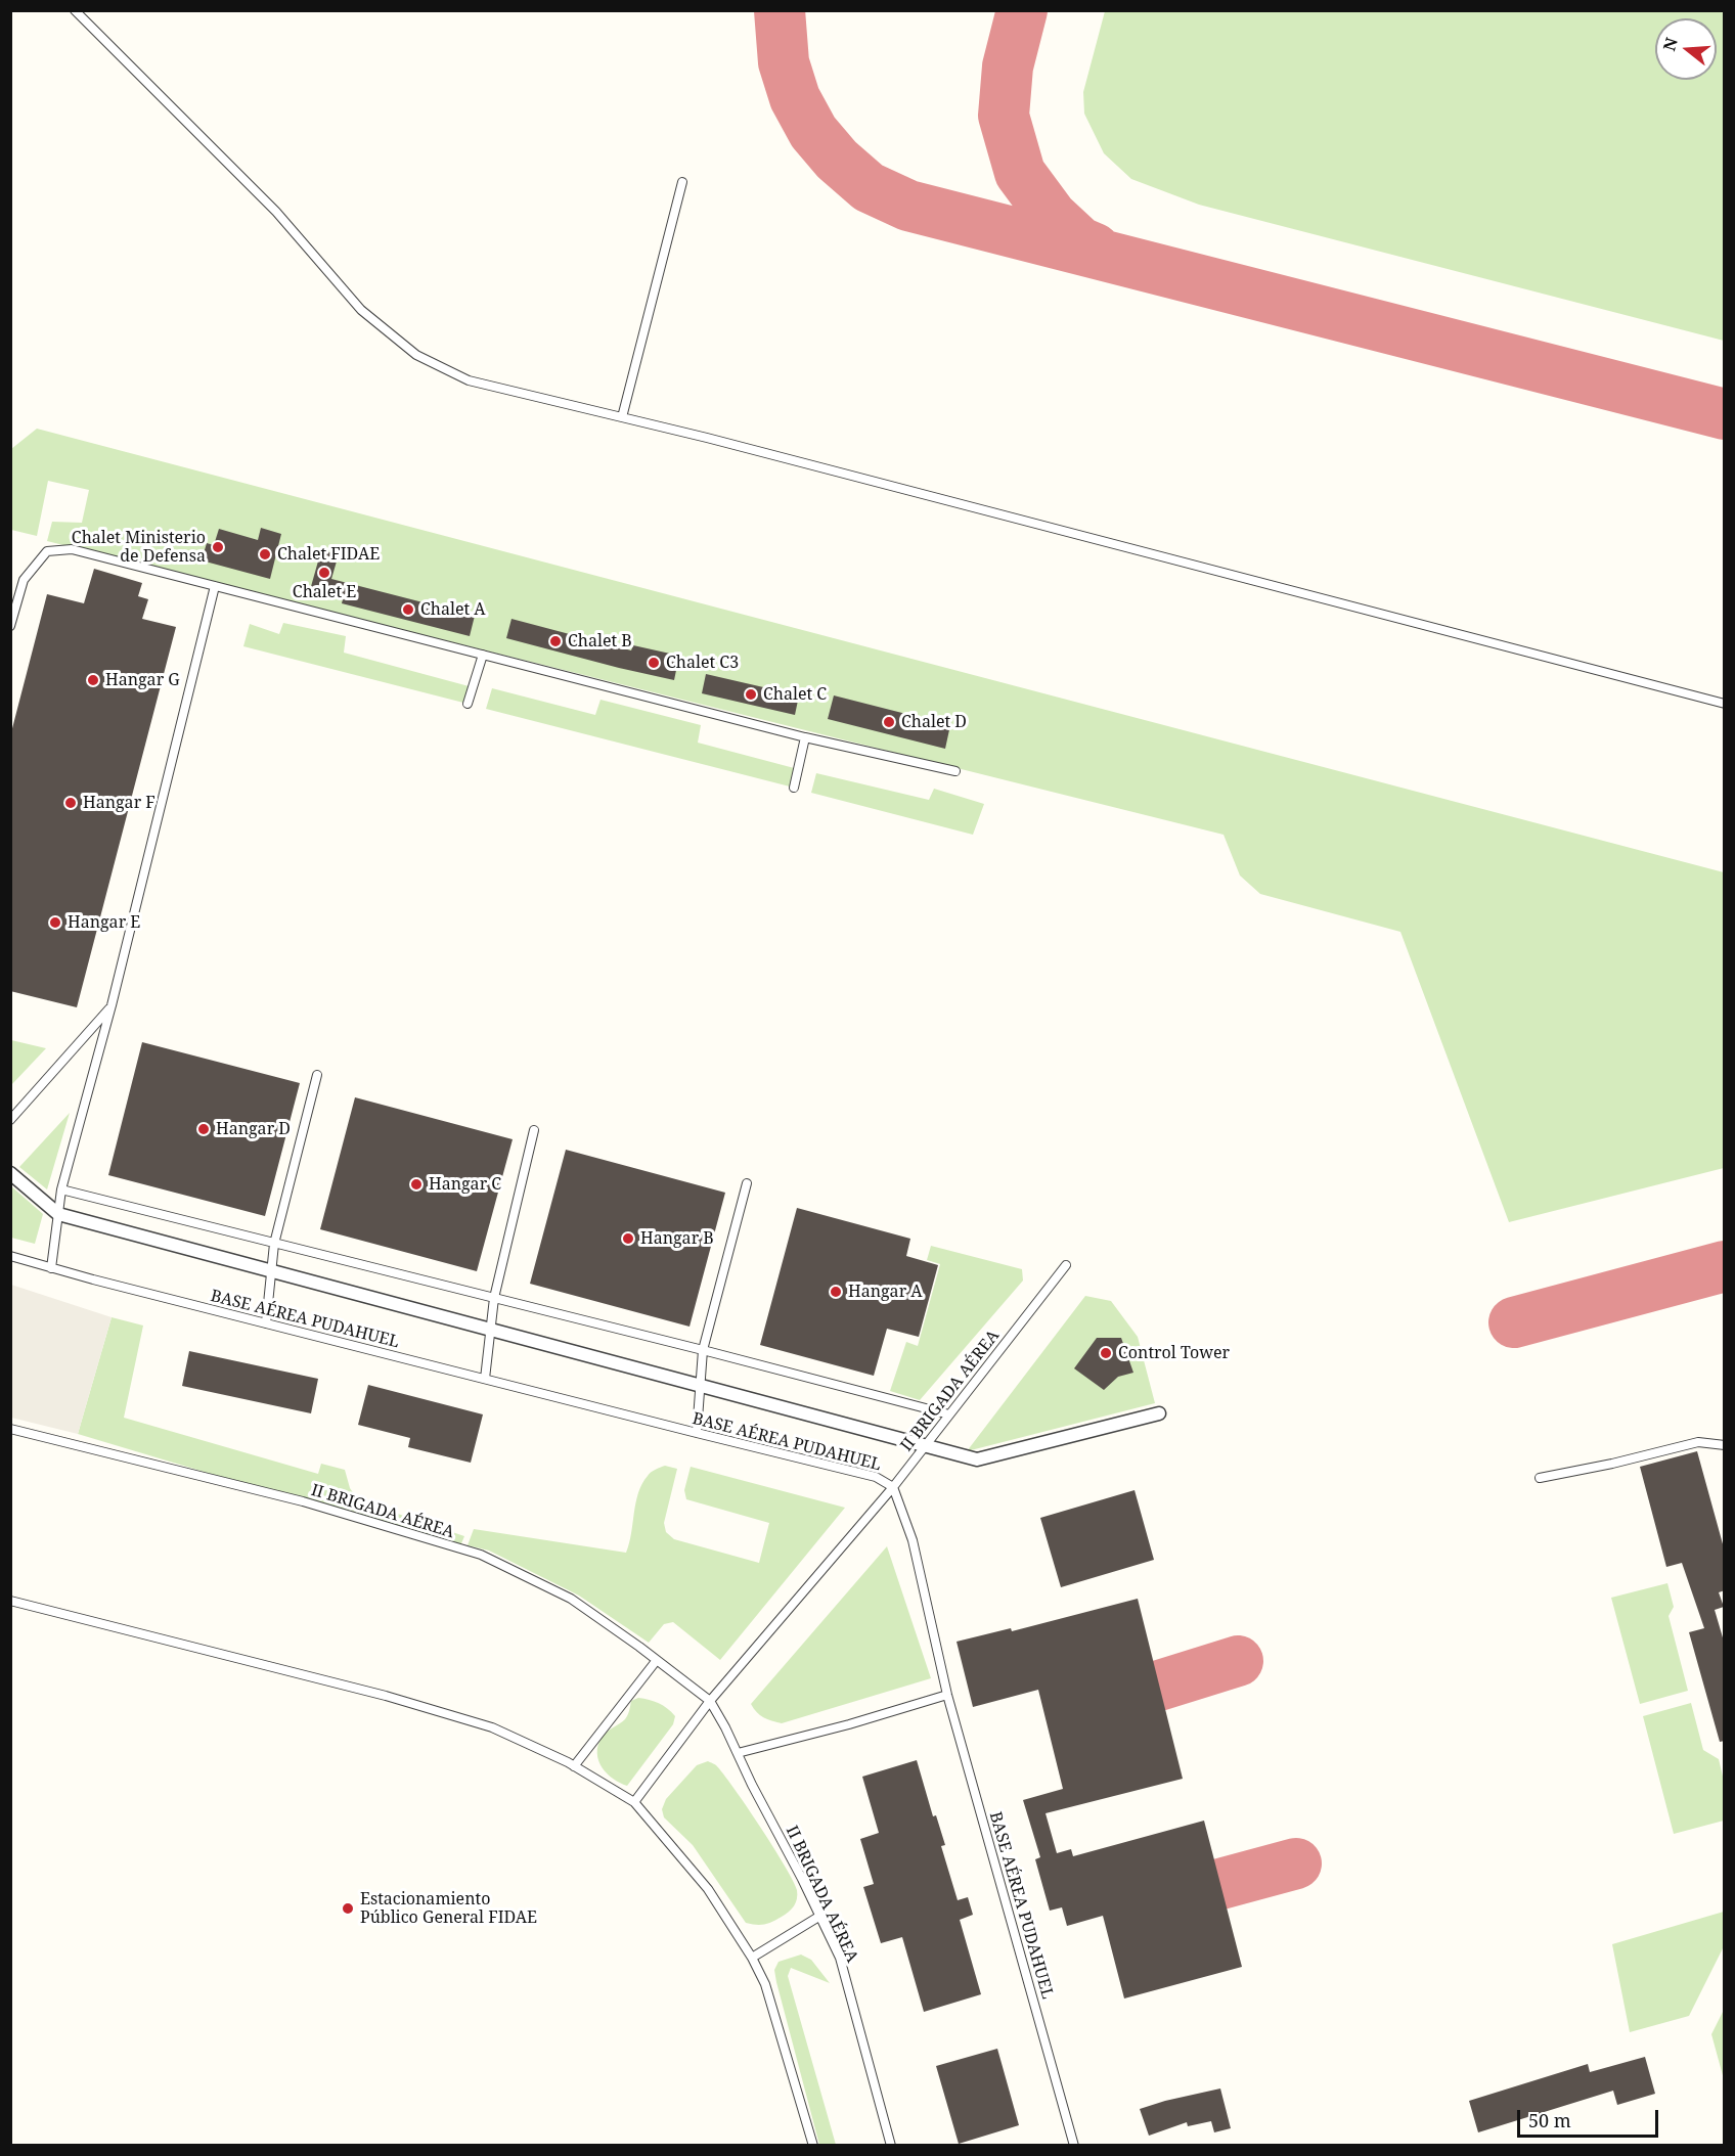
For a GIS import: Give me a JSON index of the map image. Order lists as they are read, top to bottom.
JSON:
{
  "streets": {
    "lane": ["BASE AÉREA PUDAHUEL", "II BRIGADA AÉREA"]
  },
  "crossings": [
    ["BASE AÉREA PUDAHUEL", "II BRIGADA AÉREA"]
  ],
  "places": [
    "Chalet Ministerio de Defensa",
    "Chalet FIDAE",
    "Chalet E",
    "Chalet A",
    "Chalet B",
    "Chalet C3",
    "Hangar G",
    "Chalet C",
    "Chalet D",
    "Hangar F",
    "Hangar E",
    "Hangar D",
    "Hangar C",
    "Hangar B",
    "Hangar A",
    "Control Tower",
    "Estacionamiento Público General FIDAE"
  ],
  "scale_bar": "50 m",
  "north": "left"
}
